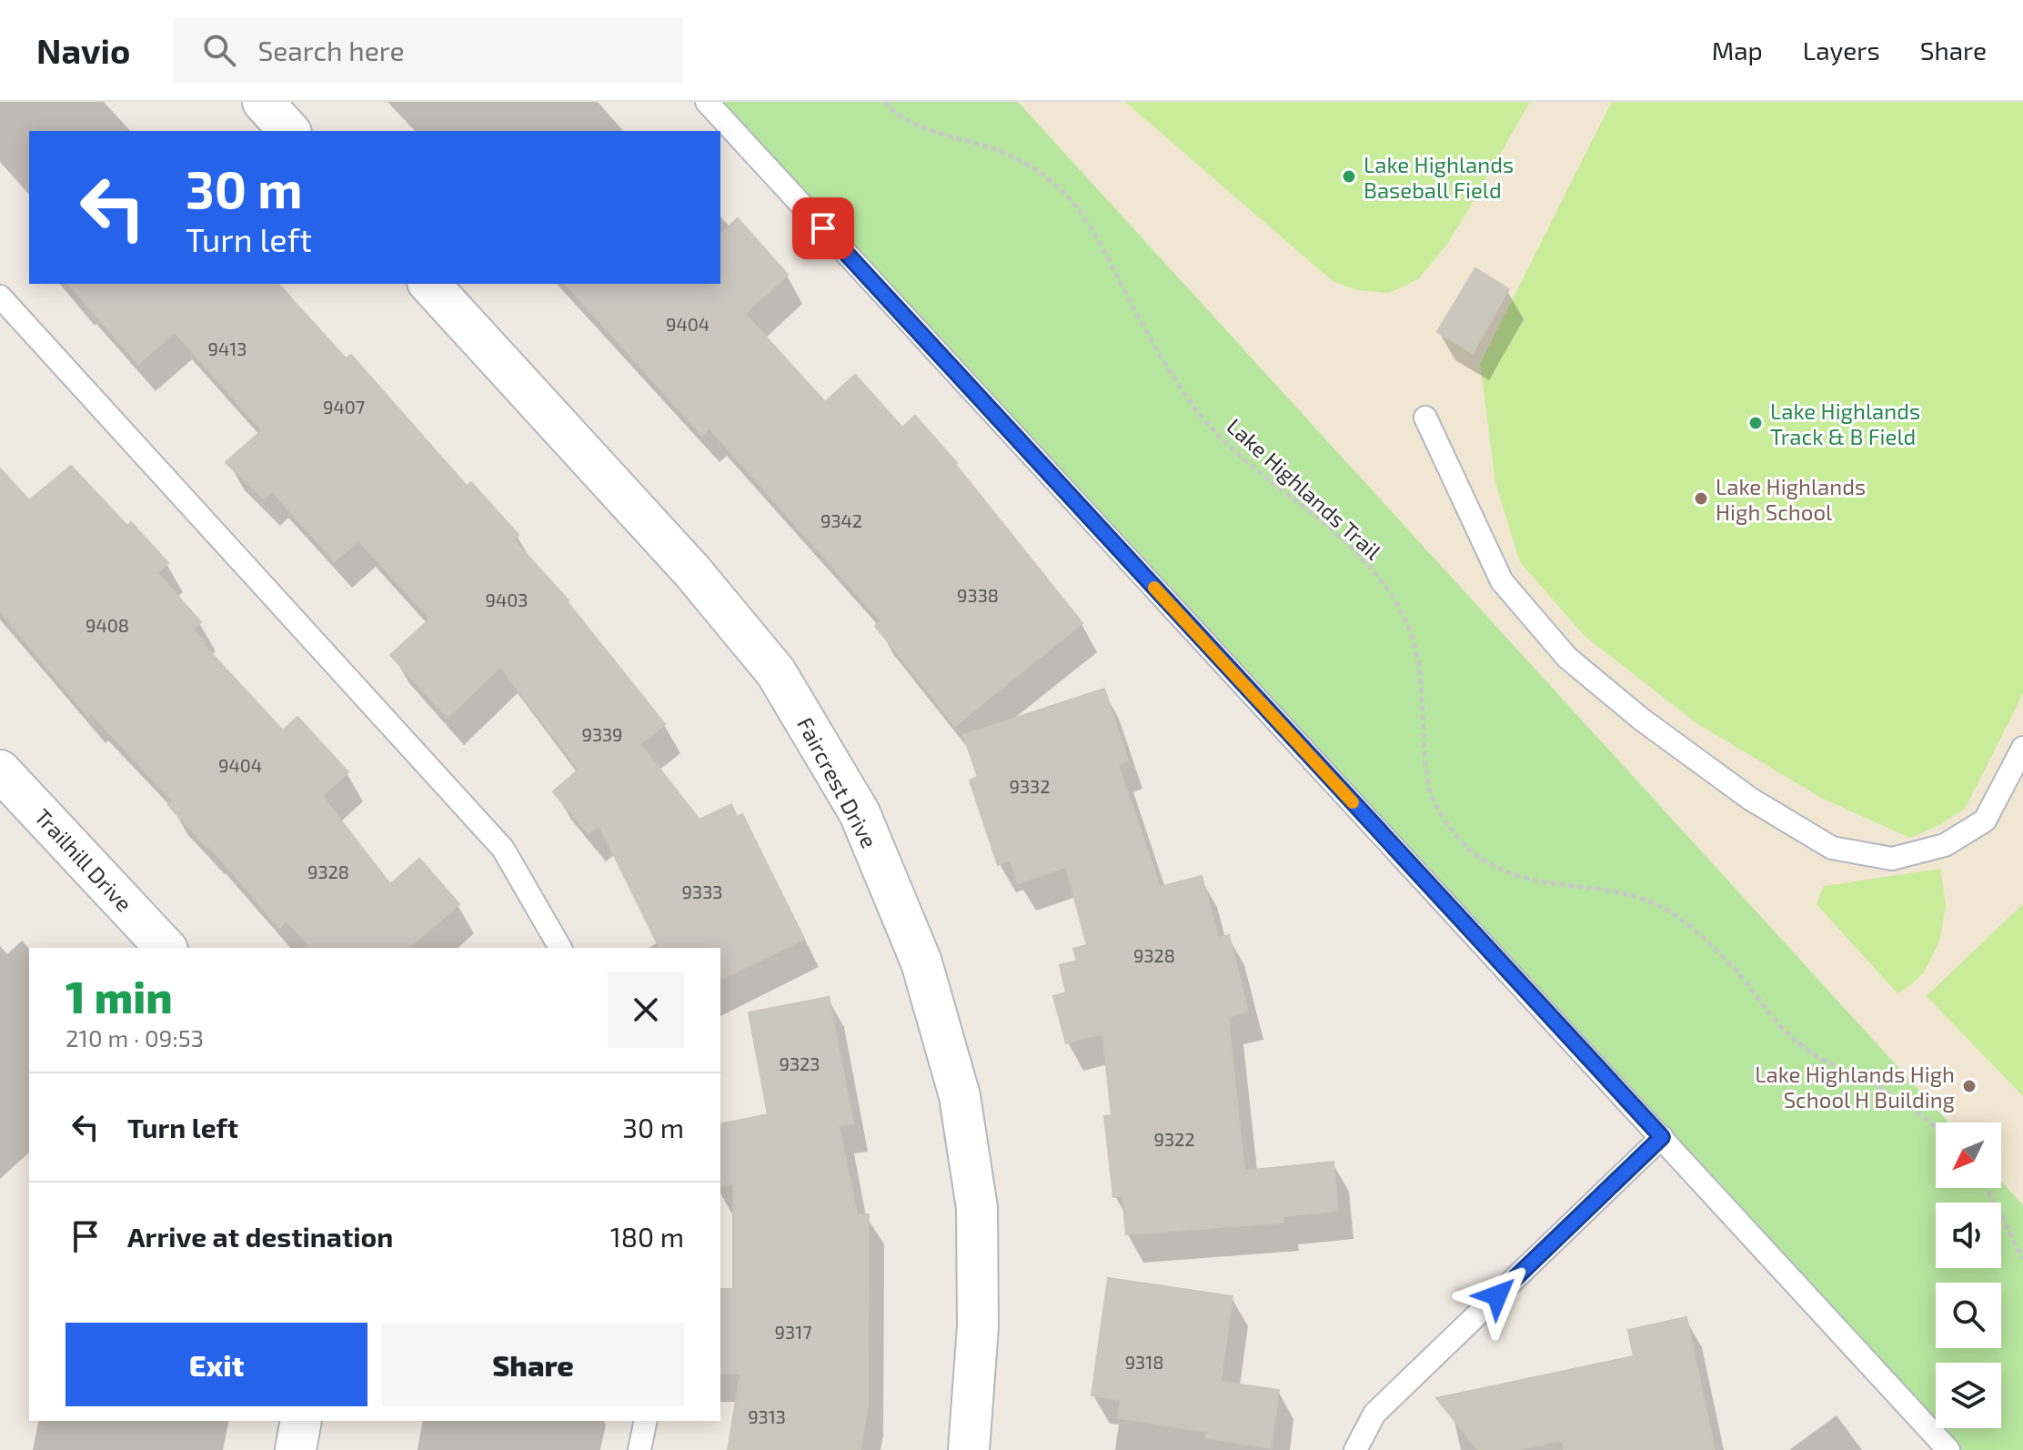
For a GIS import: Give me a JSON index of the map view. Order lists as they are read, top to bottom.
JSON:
{
  "streets": {
    "street": ["Faircrest Drive", "Trailhill Drive"],
    "path": ["Lake Highlands Trail"]
  },
  "places": [
    "Lake Highlands Baseball Field",
    "Lake Highlands Track & B Field",
    "Lake Highlands High School",
    "Lake Highlands High School H Building"
  ],
  "house_numbers": [
    "9404",
    "9413",
    "9407",
    "9342",
    "9338",
    "9403",
    "9408",
    "9339",
    "9404",
    "9332",
    "9328",
    "9333",
    "9328",
    "9323",
    "9322",
    "9317",
    "9318",
    "9313"
  ],
  "north": "bottom left",
  "page": {
    "header": "Navio",
    "search": "Search here",
    "nav": ["Map", "Layers", "Share"],
    "turn": ["30 m", "Turn left"],
    "heading": ["1 min", "210 m · 09:53"],
    "list": [
      {
        "name": "Turn left",
        "value": "30 m"
      },
      {
        "name": "Arrive at destination",
        "value": "180 m"
      }
    ],
    "buttons": ["Exit", "Share"]
  }
}
